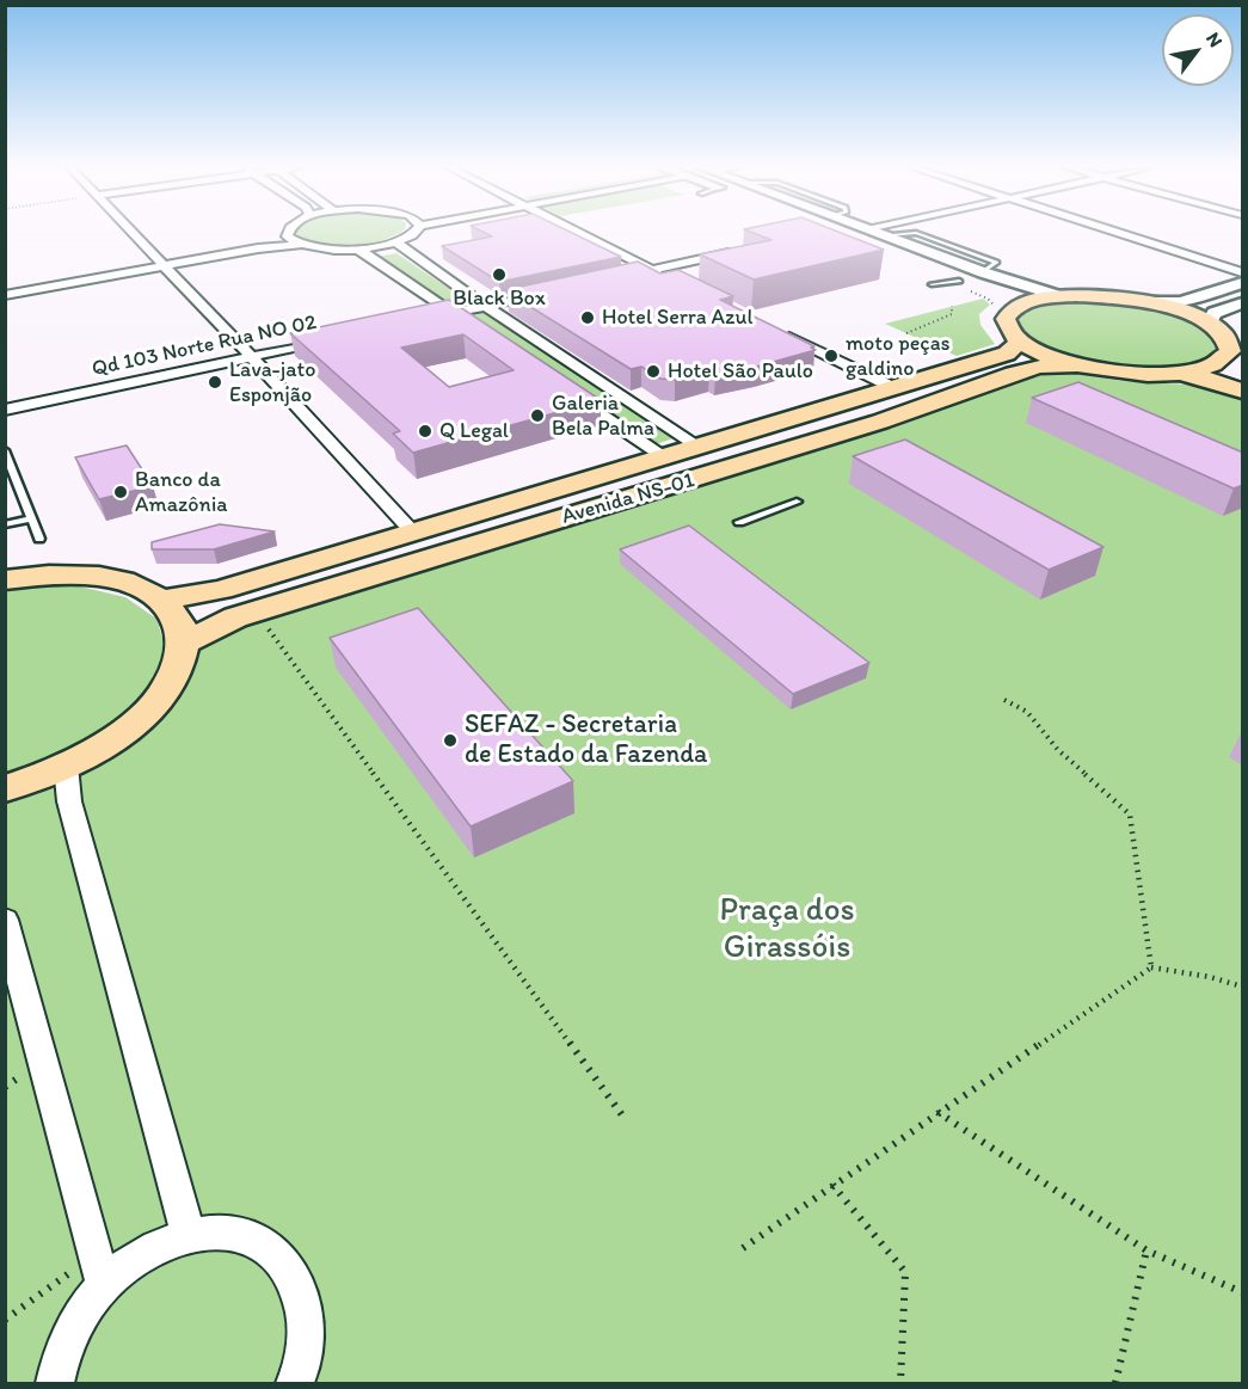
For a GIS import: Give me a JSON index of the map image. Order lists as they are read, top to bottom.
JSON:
{
  "streets": {
    "main road": ["Avenida NS-01"],
    "street": ["Qd 103 Norte Rua NO 02"]
  },
  "parks": ["Praça dos Girassóis"],
  "places": [
    "Black Box",
    "Hotel Serra Azul",
    "moto peças galdino",
    "Hotel São Paulo",
    "Lava-jato Esponjão",
    "Galeria Bela Palma",
    "Q Legal",
    "Banco da Amazônia",
    "SEFAZ - Secretaria de Estado da Fazenda"
  ],
  "north": "top right"
}
